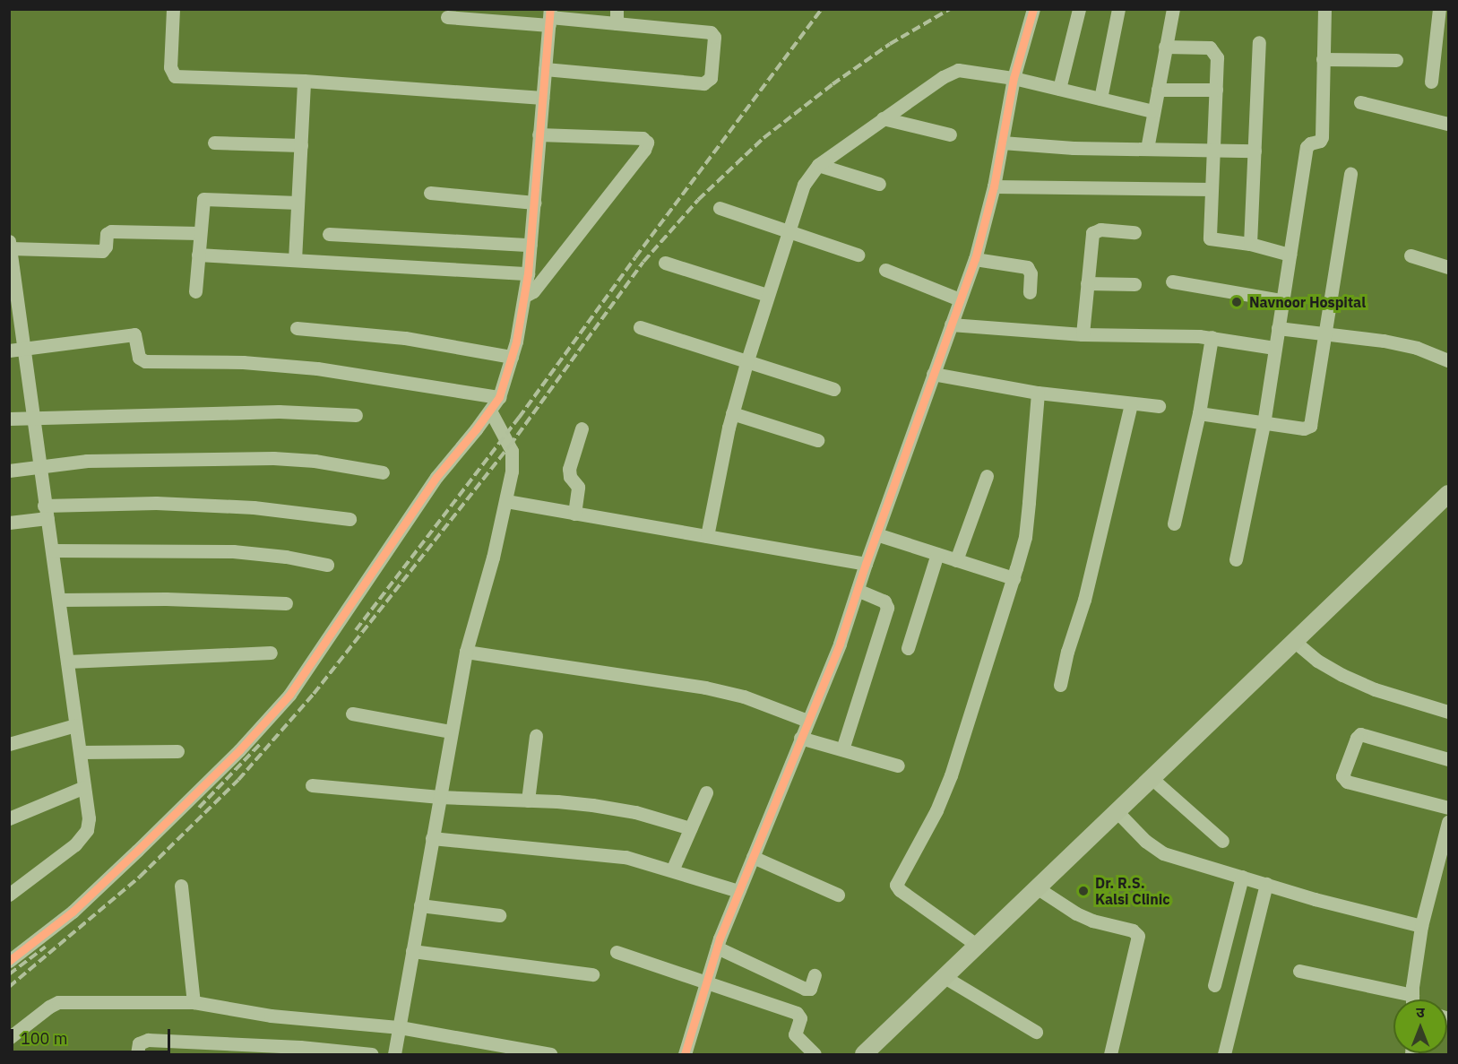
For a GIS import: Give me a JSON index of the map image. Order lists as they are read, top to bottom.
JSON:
{
  "places": ["Navnoor Hospital", "Dr. R.S. Kalsi Clinic"],
  "scale_bar": "100 m",
  "north": "top"
}
